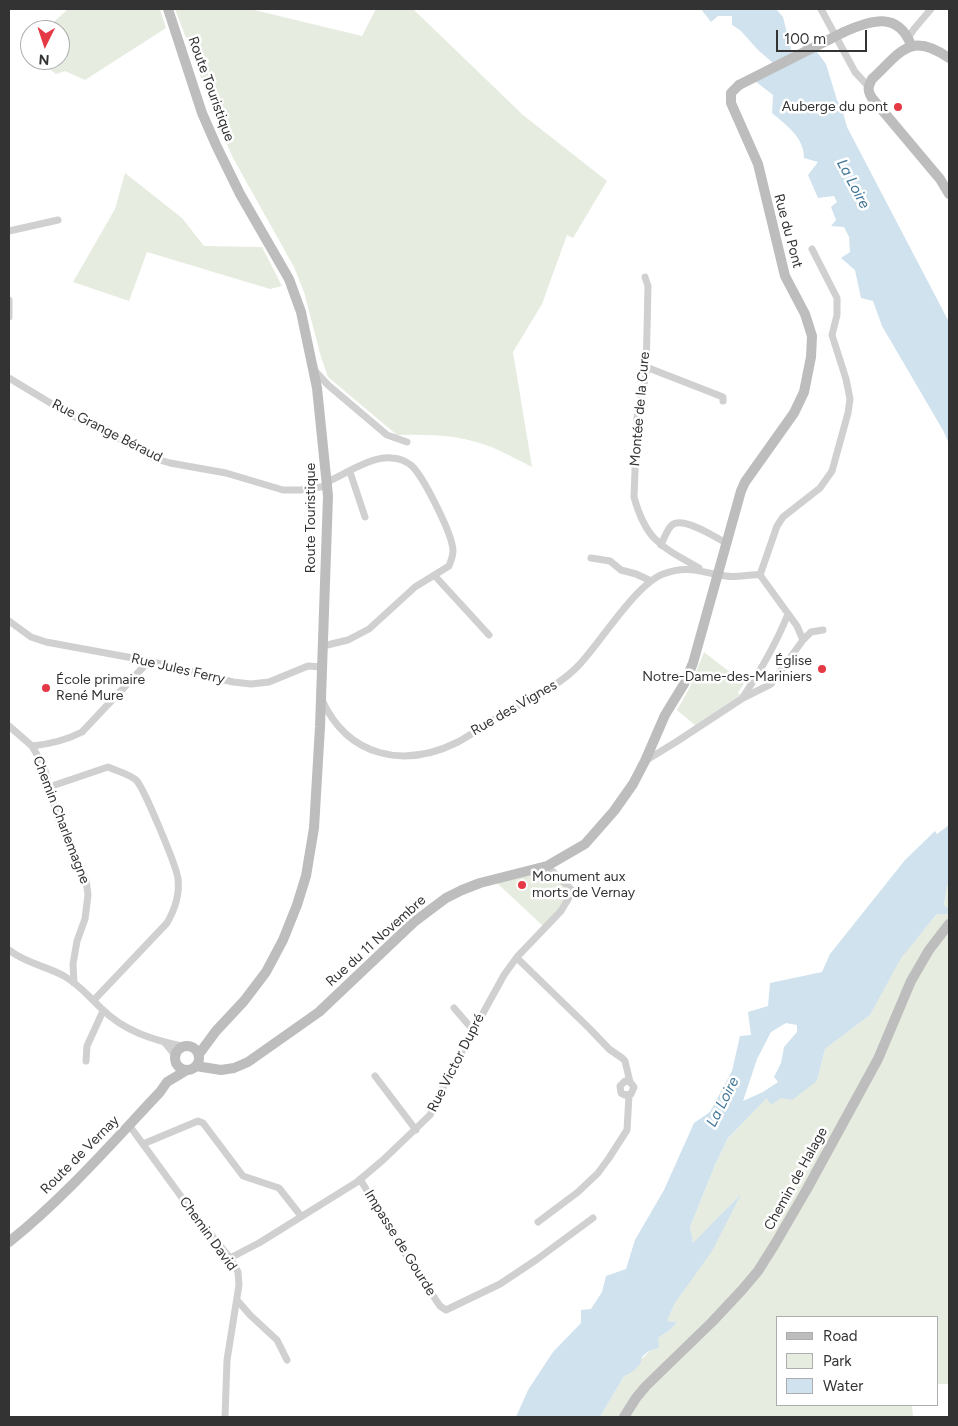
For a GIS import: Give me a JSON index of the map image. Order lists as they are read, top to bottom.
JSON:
{
  "streets": {
    "street": [
      "Route Touristique",
      "Rue du Pont",
      "Montée de la Cure",
      "Rue Grange Béraud",
      "Rue Jules Ferry",
      "Rue des Vignes",
      "Chemin Charlemagne",
      "Rue du 11 Novembre",
      "Rue Victor Dupré",
      "Route de Vernay",
      "Chemin de Halage",
      "Chemin David",
      "Impasse de Gourde"
    ]
  },
  "crossings": [
    ["Route Touristique", "Rue Grange Béraud"],
    ["Route Touristique", "Rue Jules Ferry"],
    ["Route Touristique", "Rue des Vignes"],
    ["Route Touristique", "Rue du 11 Novembre"],
    ["Route Touristique", "Route de Vernay"],
    ["Rue du Pont", "Rue des Vignes"],
    ["Rue du Pont", "Rue du 11 Novembre"],
    ["Montée de la Cure", "Rue des Vignes"],
    ["Rue des Vignes", "Rue du 11 Novembre"],
    ["Rue du 11 Novembre", "Rue Victor Dupré"],
    ["Rue du 11 Novembre", "Route de Vernay"],
    ["Rue Victor Dupré", "Chemin David"],
    ["Rue Victor Dupré", "Impasse de Gourde"],
    ["Route de Vernay", "Chemin David"]
  ],
  "water": ["La Loire"],
  "places": [
    "Auberge du pont",
    "Église Notre-Dame-des-Mariniers",
    "École primaire René Mure",
    "Monument aux morts de Vernay"
  ],
  "legend": ["Road", "Park", "Water"],
  "scale_bar": "100 m",
  "north": "bottom"
}
